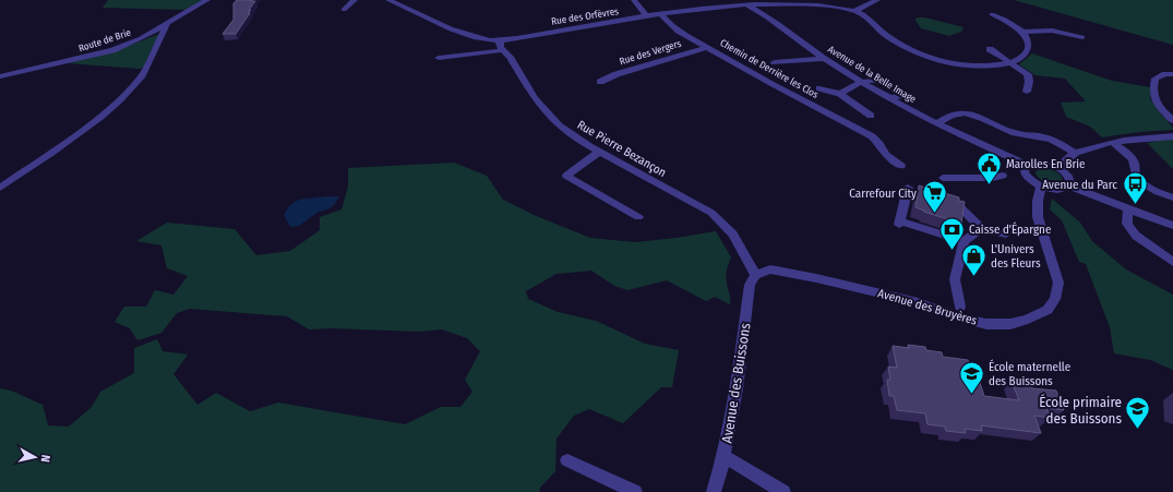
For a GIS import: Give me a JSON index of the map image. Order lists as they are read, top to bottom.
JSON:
{
  "streets": {
    "street": [
      "Rue des Orfèvres",
      "Route de Brie",
      "Rue des Vergers",
      "Chemin de Derrière les Clos",
      "Avenue de la Belle Image",
      "Rue Pierre Bezançon",
      "Avenue des Bruyères",
      "Avenue des Buissons"
    ]
  },
  "crossings": [
    ["Rue des Orfèvres", "Chemin de Derrière les Clos"],
    ["Rue des Orfèvres", "Avenue de la Belle Image"],
    ["Rue des Orfèvres", "Rue Pierre Bezançon"],
    ["Rue des Vergers", "Chemin de Derrière les Clos"],
    ["Rue Pierre Bezançon", "Avenue des Bruyères"],
    ["Rue Pierre Bezançon", "Avenue des Buissons"],
    ["Avenue des Bruyères", "Avenue des Buissons"]
  ],
  "places": {
    "public building": ["Marolles En Brie"],
    "bus stop": ["Avenue du Parc"],
    "supermarket": ["Carrefour City"],
    "bank": ["Caisse d'Épargne"],
    "shop": ["L'Univers des Fleurs"],
    "school or university": ["École maternelle des Buissons", "École primaire des Buissons"]
  },
  "north": "right"
}
